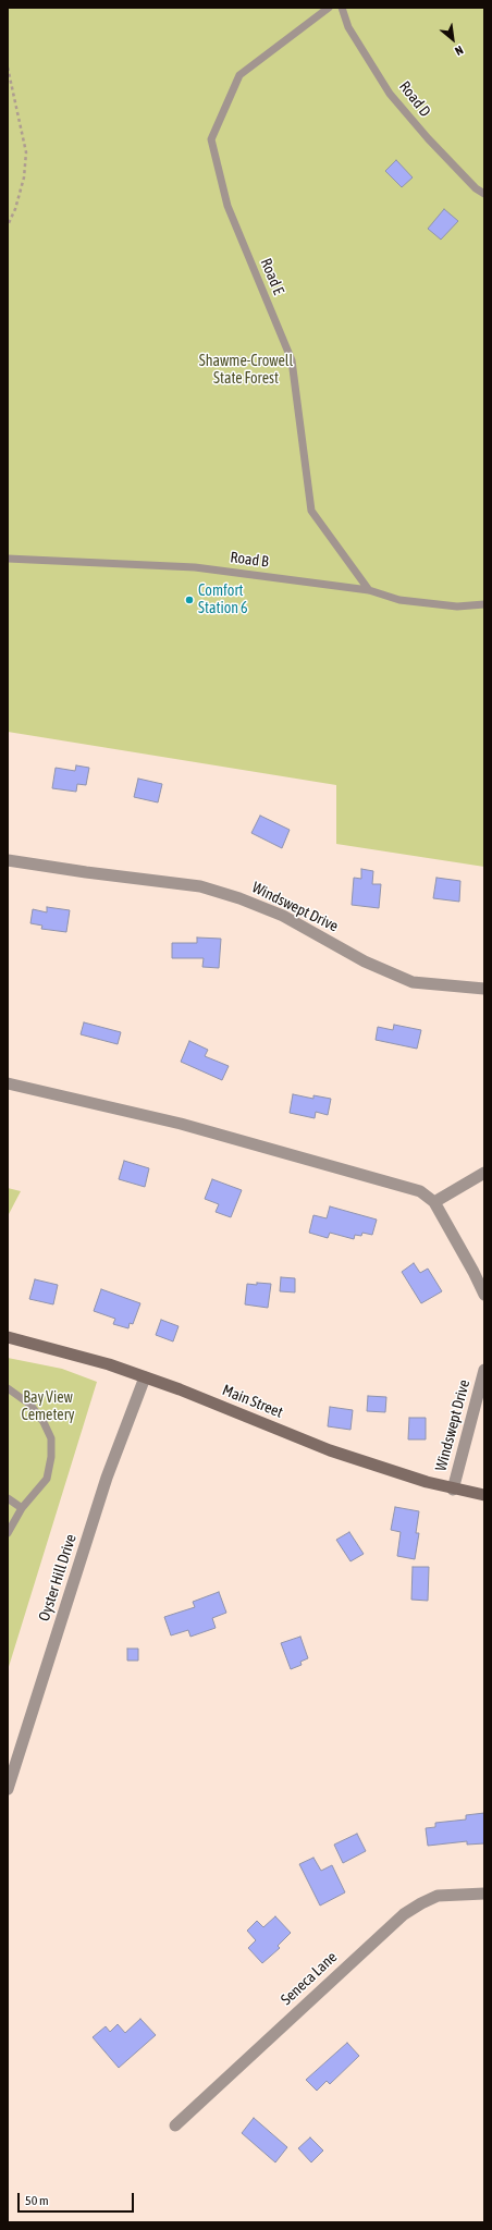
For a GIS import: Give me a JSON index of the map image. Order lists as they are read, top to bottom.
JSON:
{
  "streets": {
    "main road": ["Main Street"],
    "street": ["Windswept Drive", "Oyster Hill Drive", "Seneca Lane"],
    "lane": ["Road D", "Road E", "Road B"]
  },
  "crossings": [
    ["Road E", "Road B"],
    ["Windswept Drive", "Main Street"],
    ["Main Street", "Oyster Hill Drive"]
  ],
  "parks": ["Shawme-Crowell State Forest", "Bay View Cemetery"],
  "places": ["Comfort Station 6"],
  "scale_bar": "50 m",
  "north": "bottom right"
}
